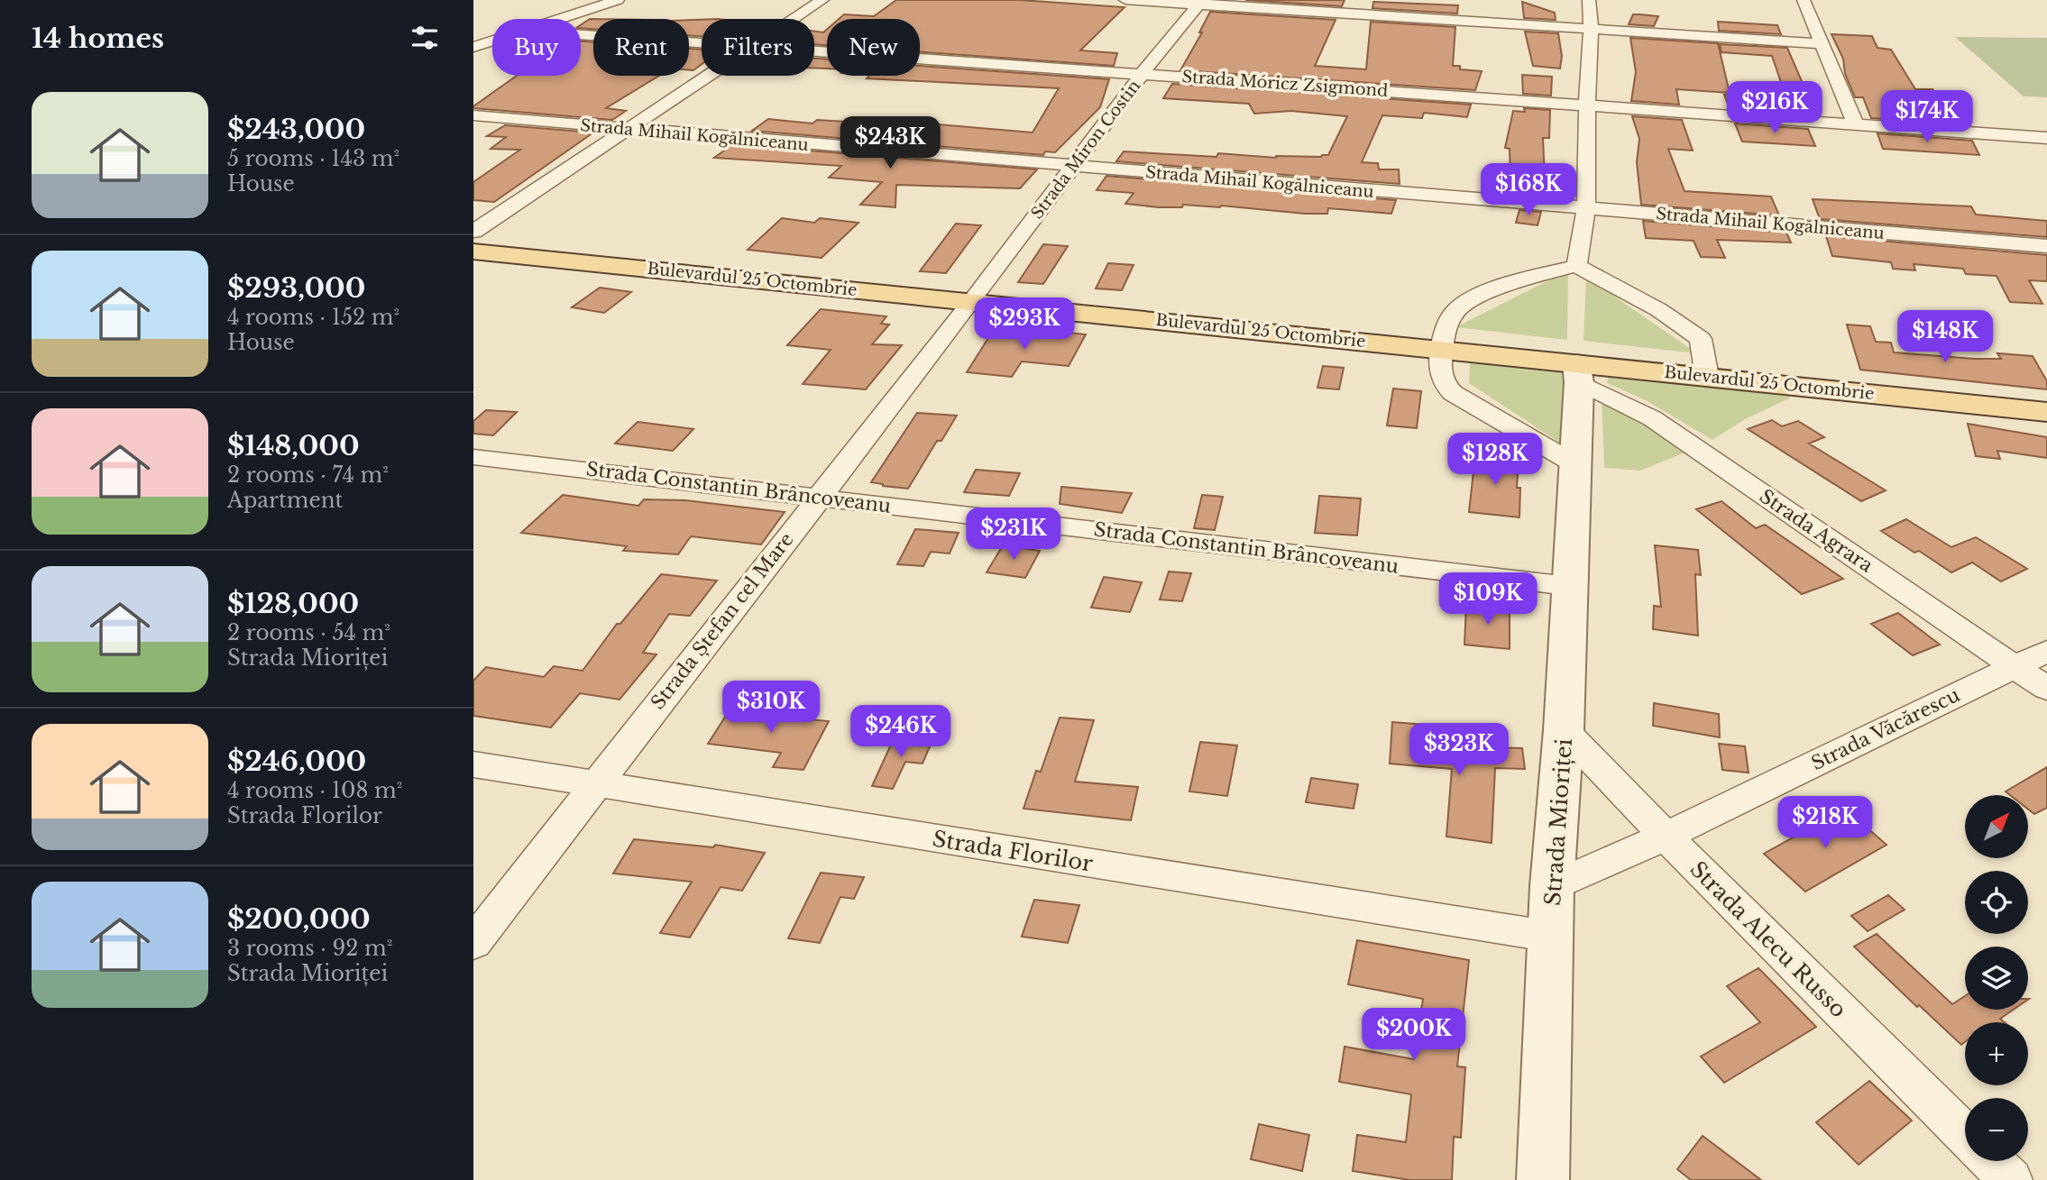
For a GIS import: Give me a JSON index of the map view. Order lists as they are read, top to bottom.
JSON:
{
  "streets": {
    "main road": ["Bulevardul 25 Octombrie"],
    "street": [
      "Strada Móricz Zsigmond",
      "Strada Mihail Kogălniceanu",
      "Strada Miron Costin",
      "Strada Constantin Brâncoveanu",
      "Strada Agrara",
      "Strada Ștefan cel Mare",
      "Strada Văcărescu",
      "Strada Mioriței",
      "Strada Florilor",
      "Strada Alecu Russo"
    ]
  },
  "crossings": [
    ["Strada Móricz Zsigmond", "Strada Miron Costin"],
    ["Strada Mihail Kogălniceanu", "Strada Miron Costin"],
    ["Strada Miron Costin", "Bulevardul 25 Octombrie"],
    ["Strada Miron Costin", "Strada Ștefan cel Mare"],
    ["Bulevardul 25 Octombrie", "Strada Agrara"],
    ["Bulevardul 25 Octombrie", "Strada Ștefan cel Mare"],
    ["Bulevardul 25 Octombrie", "Strada Mioriței"],
    ["Strada Constantin Brâncoveanu", "Strada Ștefan cel Mare"],
    ["Strada Constantin Brâncoveanu", "Strada Mioriței"],
    ["Strada Agrara", "Strada Văcărescu"],
    ["Strada Agrara", "Strada Mioriței"],
    ["Strada Ștefan cel Mare", "Strada Florilor"],
    ["Strada Văcărescu", "Strada Mioriței"],
    ["Strada Văcărescu", "Strada Alecu Russo"],
    ["Strada Mioriței", "Strada Florilor"],
    ["Strada Mioriței", "Strada Alecu Russo"]
  ],
  "north": "top right",
  "page": {
    "heading": "14 homes",
    "chip": [
      "Buy",
      "Rent",
      "Filters",
      "New"
    ],
    "list": [
      {
        "name": "$243,000",
        "note": "5 rooms · 143 m² · House"
      },
      {
        "name": "$293,000",
        "note": "4 rooms · 152 m² · House"
      },
      {
        "name": "$148,000",
        "note": "2 rooms · 74 m² · Apartment"
      },
      {
        "name": "$128,000",
        "note": "2 rooms · 54 m² · Strada Mioriței"
      },
      {
        "name": "$246,000",
        "note": "4 rooms · 108 m² · Strada Florilor"
      },
      {
        "name": "$200,000",
        "note": "3 rooms · 92 m² · Strada Mioriței"
      }
    ],
    "price": [
      "$216K",
      "$174K",
      "$243K",
      "$168K",
      "$293K",
      "$148K",
      "$128K",
      "$231K",
      "$109K",
      "$310K",
      "$246K",
      "$323K",
      "$218K",
      "$200K"
    ],
    "map_buttons": ["+", "−"]
  }
}
